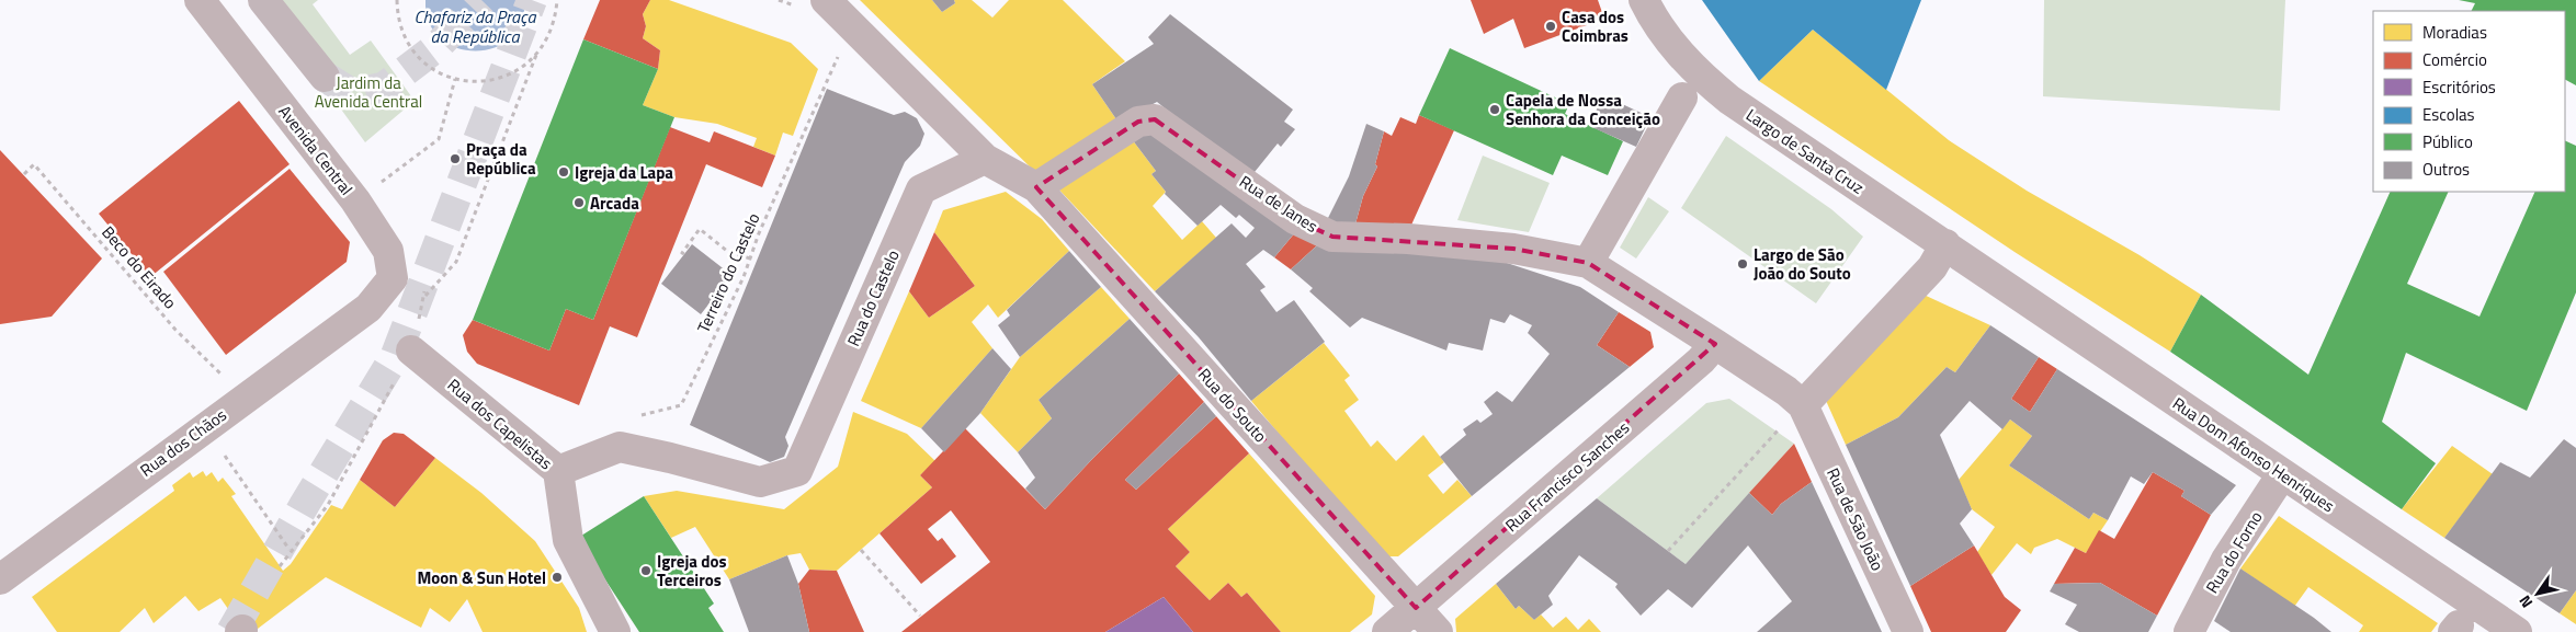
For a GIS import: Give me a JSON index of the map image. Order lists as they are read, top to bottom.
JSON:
{
  "streets": {
    "street": [
      "Avenida Central",
      "Largo de Santa Cruz",
      "Rua de Janes",
      "Rua do Castelo",
      "Rua do Souto",
      "Rua dos Capelistas",
      "Rua dos Chãos",
      "Rua Dom Afonso Henriques",
      "Rua Francisco Sanches",
      "Rua de São João",
      "Rua do Forno"
    ],
    "path": ["Beco do Eirado", "Terreiro do Castelo"]
  },
  "crossings": [
    ["Avenida Central", "Rua dos Chãos"],
    ["Largo de Santa Cruz", "Rua Dom Afonso Henriques"],
    ["Rua de Janes", "Rua do Souto"],
    ["Terreiro do Castelo", "Rua do Castelo"],
    ["Rua do Souto", "Rua Francisco Sanches"],
    ["Rua Dom Afonso Henriques", "Rua do Forno"]
  ],
  "water": ["Chafariz da Praça da República"],
  "parks": ["Jardim da Avenida Central"],
  "places": [
    "Casa dos Coimbras",
    "Capela de Nossa Senhora da Conceição",
    "Praça da República",
    "Igreja da Lapa",
    "Arcada",
    "Largo de São João do Souto",
    "Igreja dos Terceiros",
    "Moon & Sun Hotel"
  ],
  "legend": [
    "Moradias",
    "Comércio",
    "Escritórios",
    "Escolas",
    "Público",
    "Outros"
  ],
  "north": "bottom left"
}
